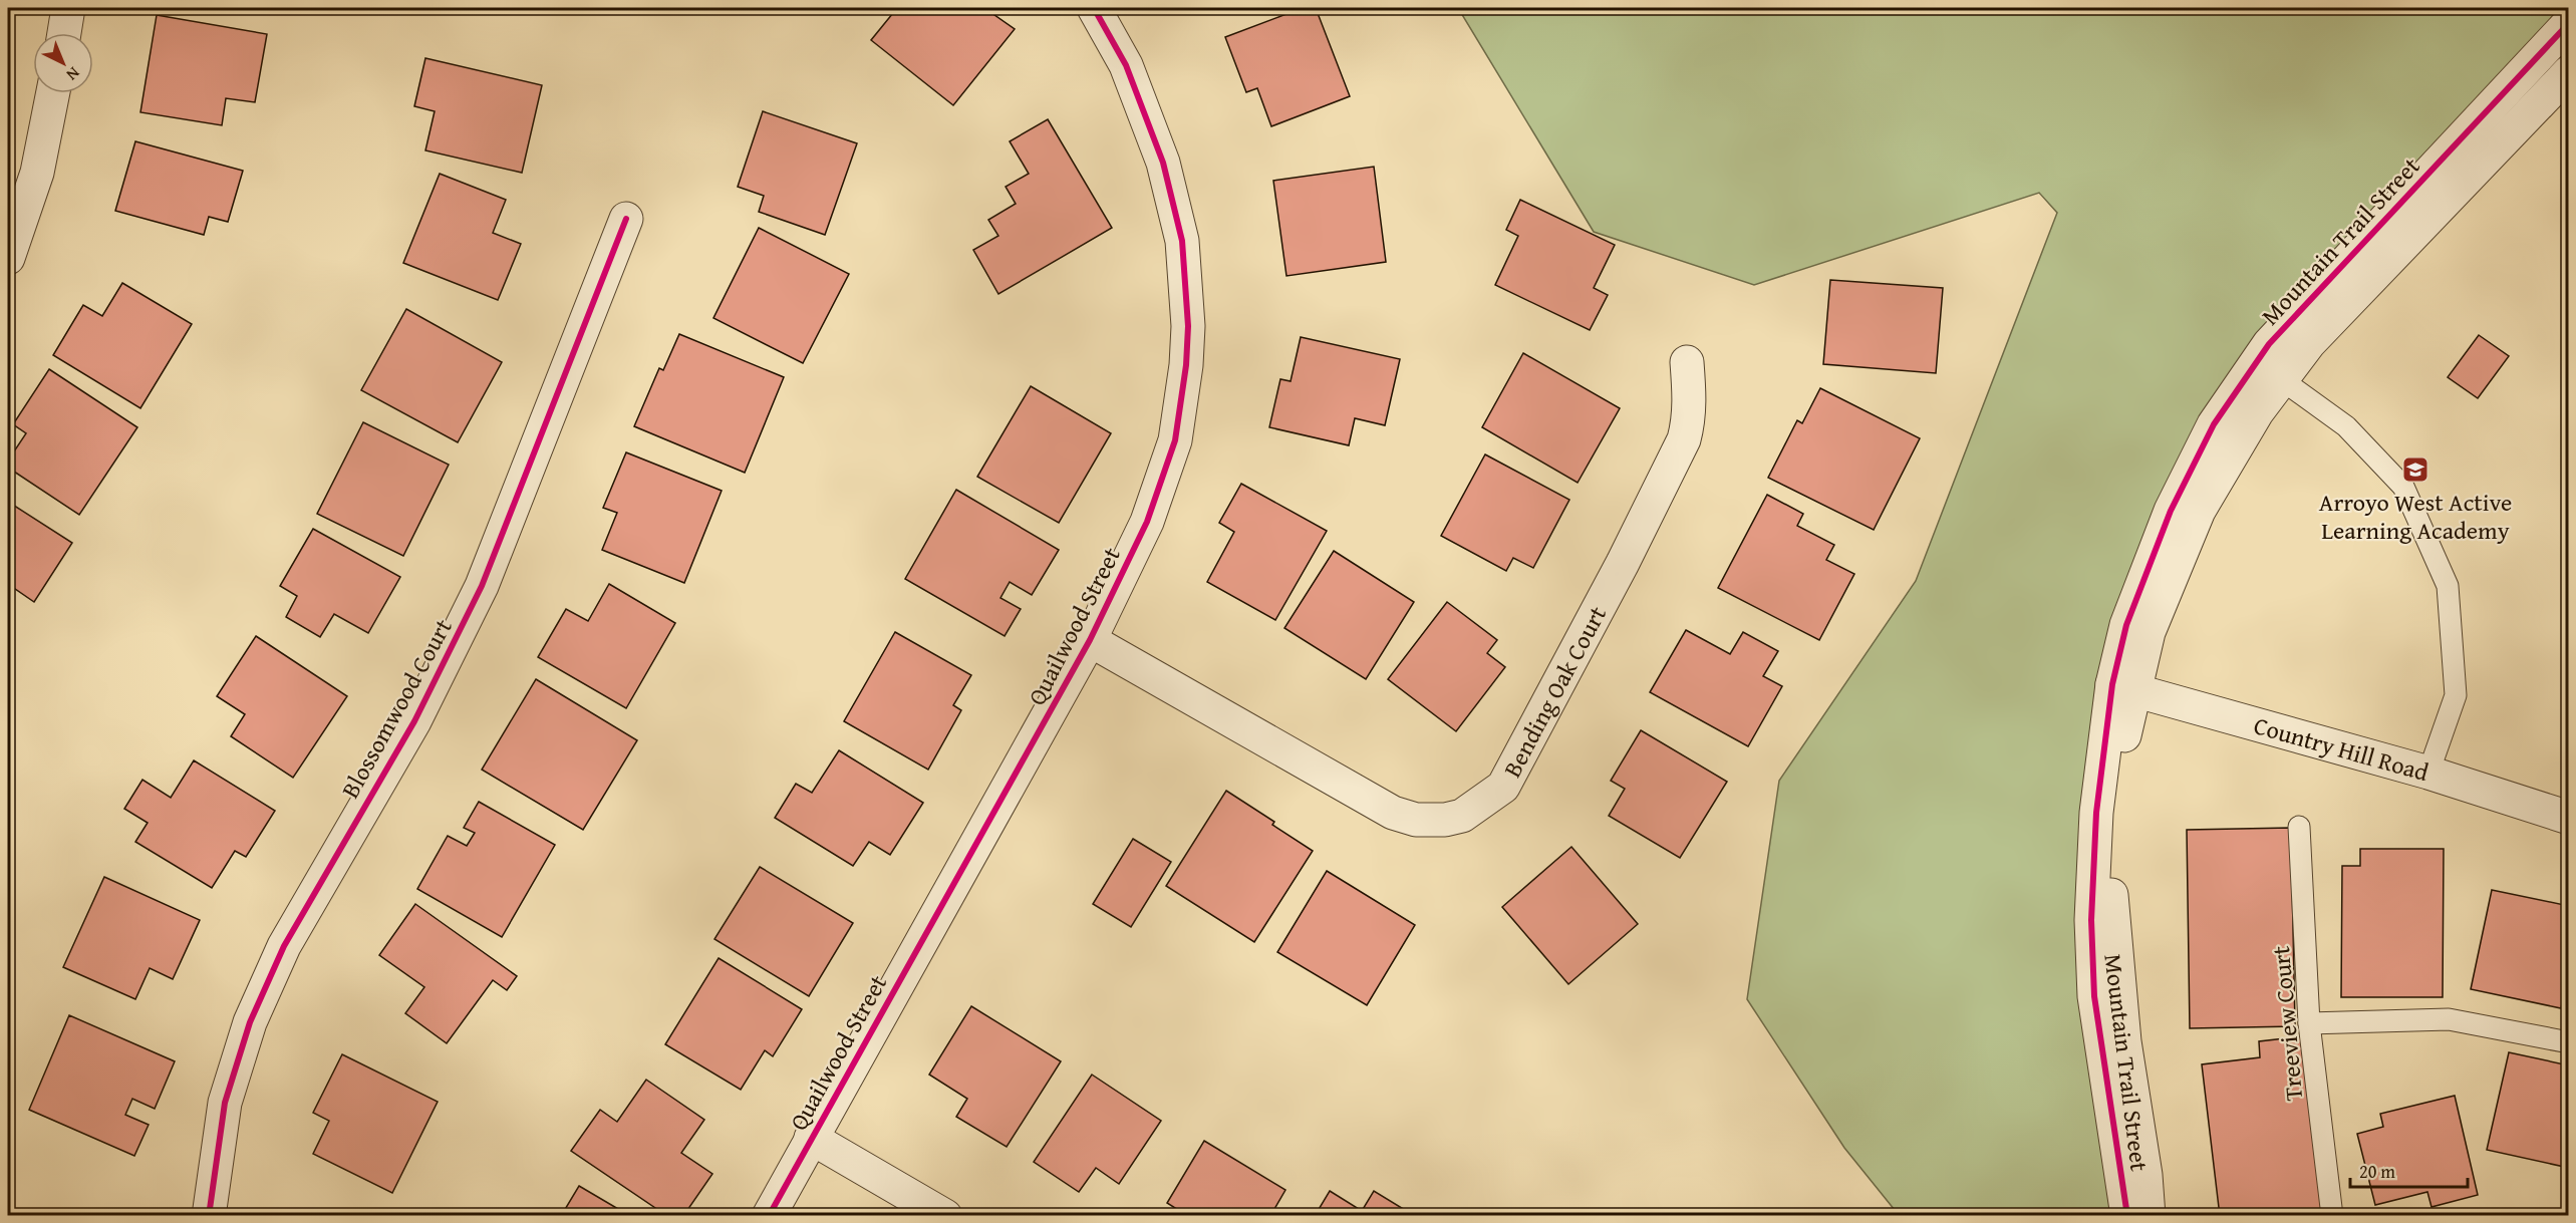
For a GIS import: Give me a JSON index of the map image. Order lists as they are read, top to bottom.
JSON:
{
  "streets": {
    "street": [
      "Mountain Trail Street",
      "Quailwood Street",
      "Bending Oak Court",
      "Blossomwood Court",
      "Country Hill Road"
    ],
    "lane": ["Treeview Court"]
  },
  "crossings": [
    ["Mountain Trail Street", "Country Hill Road"],
    ["Quailwood Street", "Bending Oak Court"]
  ],
  "places": {
    "school or university": ["Arroyo West Active Learning Academy"]
  },
  "scale_bar": "20 m",
  "north": "bottom right"
}
